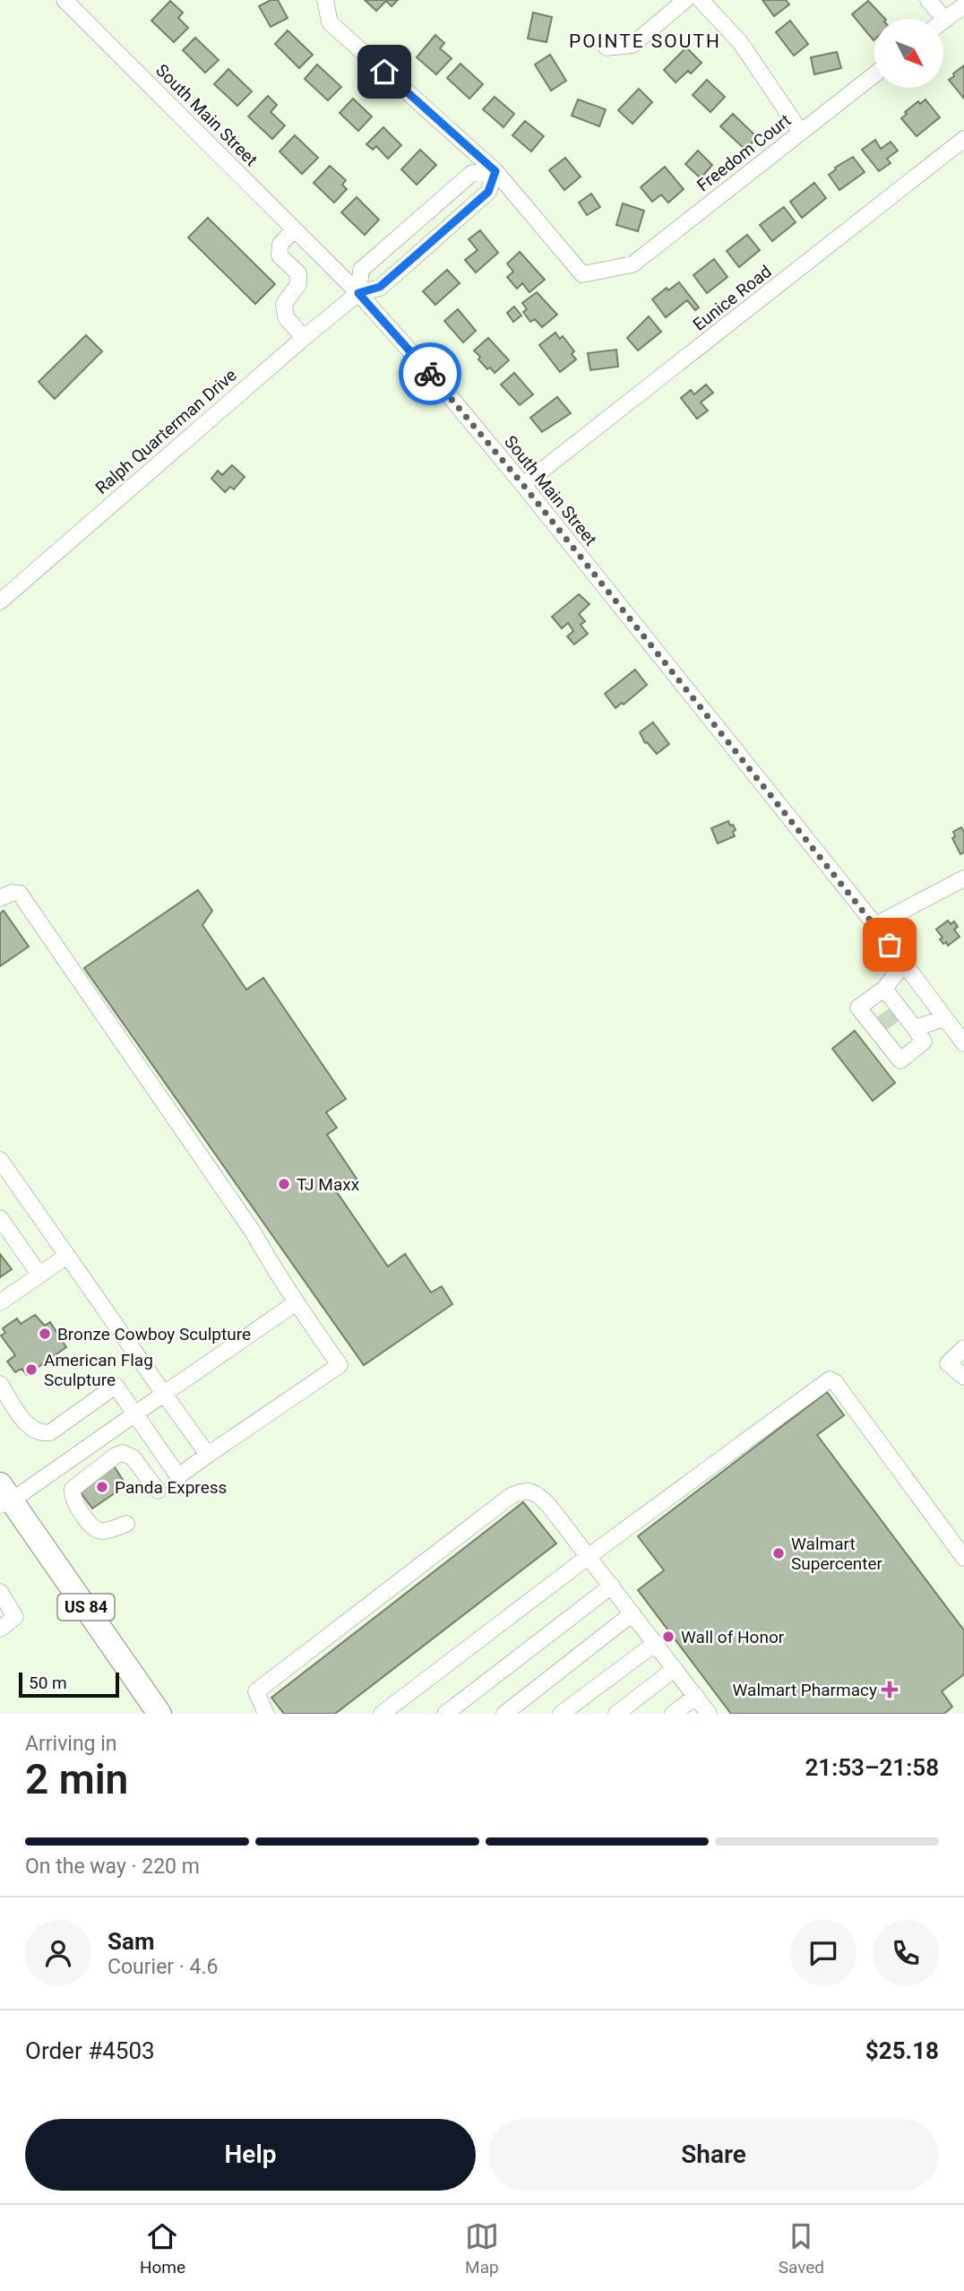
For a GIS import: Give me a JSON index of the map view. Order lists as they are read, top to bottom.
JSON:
{
  "streets": {
    "highway": ["US 84"],
    "street": [
      "South Main Street",
      "Freedom Court",
      "Eunice Road",
      "Ralph Quarterman Drive"
    ]
  },
  "crossings": [
    ["South Main Street", "Eunice Road"],
    ["South Main Street", "Ralph Quarterman Drive"],
    ["Freedom Court", "Ralph Quarterman Drive"]
  ],
  "districts": ["POINTE SOUTH"],
  "places": {
    "other": [
      "TJ Maxx",
      "Bronze Cowboy Sculpture",
      "American Flag Sculpture",
      "Panda Express",
      "Walmart Supercenter",
      "Wall of Honor"
    ],
    "health": ["Walmart Pharmacy"]
  },
  "scale_bar": "50 m",
  "north": "bottom right",
  "page": {
    "scale": "50 m",
    "heading": ["2 min", "Arriving in", "21:53–21:58"],
    "panel": [
      "Sam",
      "Courier · 4.6",
      "Order #4503",
      "$25.18"
    ],
    "bar": "On the way · 220 m",
    "buttons": ["Help", "Share"],
    "tabs": ["Home", "Map", "Saved"]
  }
}
